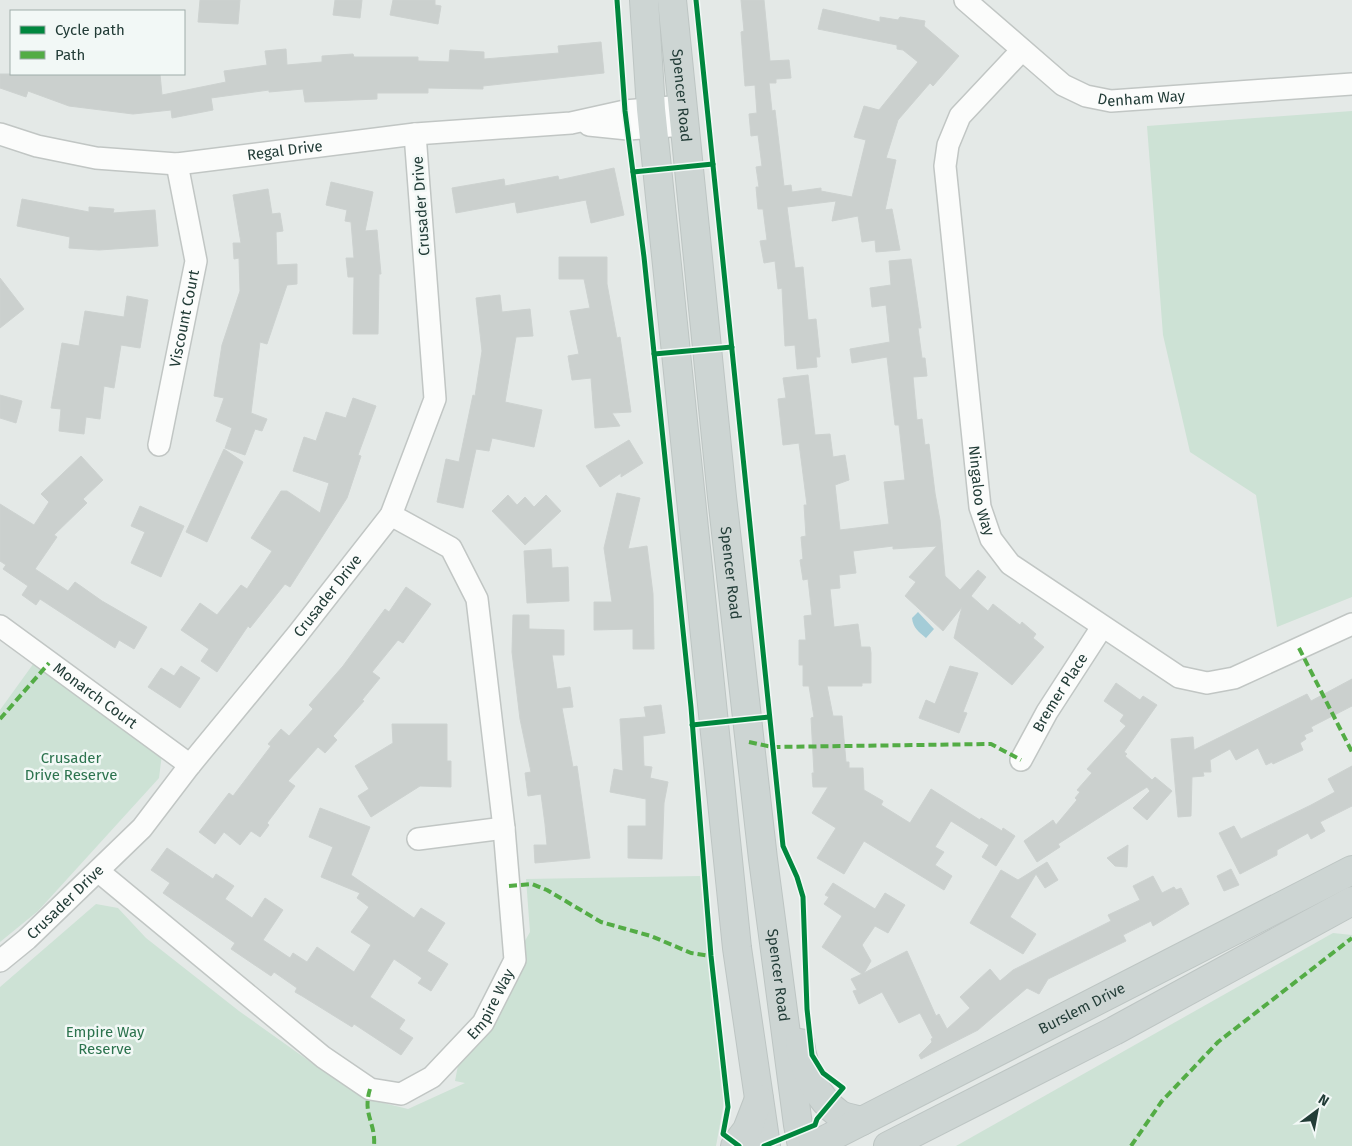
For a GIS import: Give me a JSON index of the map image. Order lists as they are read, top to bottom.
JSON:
{
  "streets": {
    "main road": ["Spencer Road", "Burslem Drive"],
    "street": [
      "Denham Way",
      "Regal Drive",
      "Crusader Drive",
      "Viscount Court",
      "Ningaloo Way",
      "Bremer Place",
      "Monarch Court",
      "Empire Way"
    ]
  },
  "crossings": [
    ["Spencer Road", "Regal Drive"],
    ["Denham Way", "Ningaloo Way"],
    ["Regal Drive", "Crusader Drive"],
    ["Regal Drive", "Viscount Court"],
    ["Crusader Drive", "Monarch Court"],
    ["Crusader Drive", "Empire Way"],
    ["Ningaloo Way", "Bremer Place"]
  ],
  "parks": ["Crusader Drive Reserve", "Empire Way Reserve"],
  "legend": ["Cycle path", "Path"],
  "north": "top right"
}
